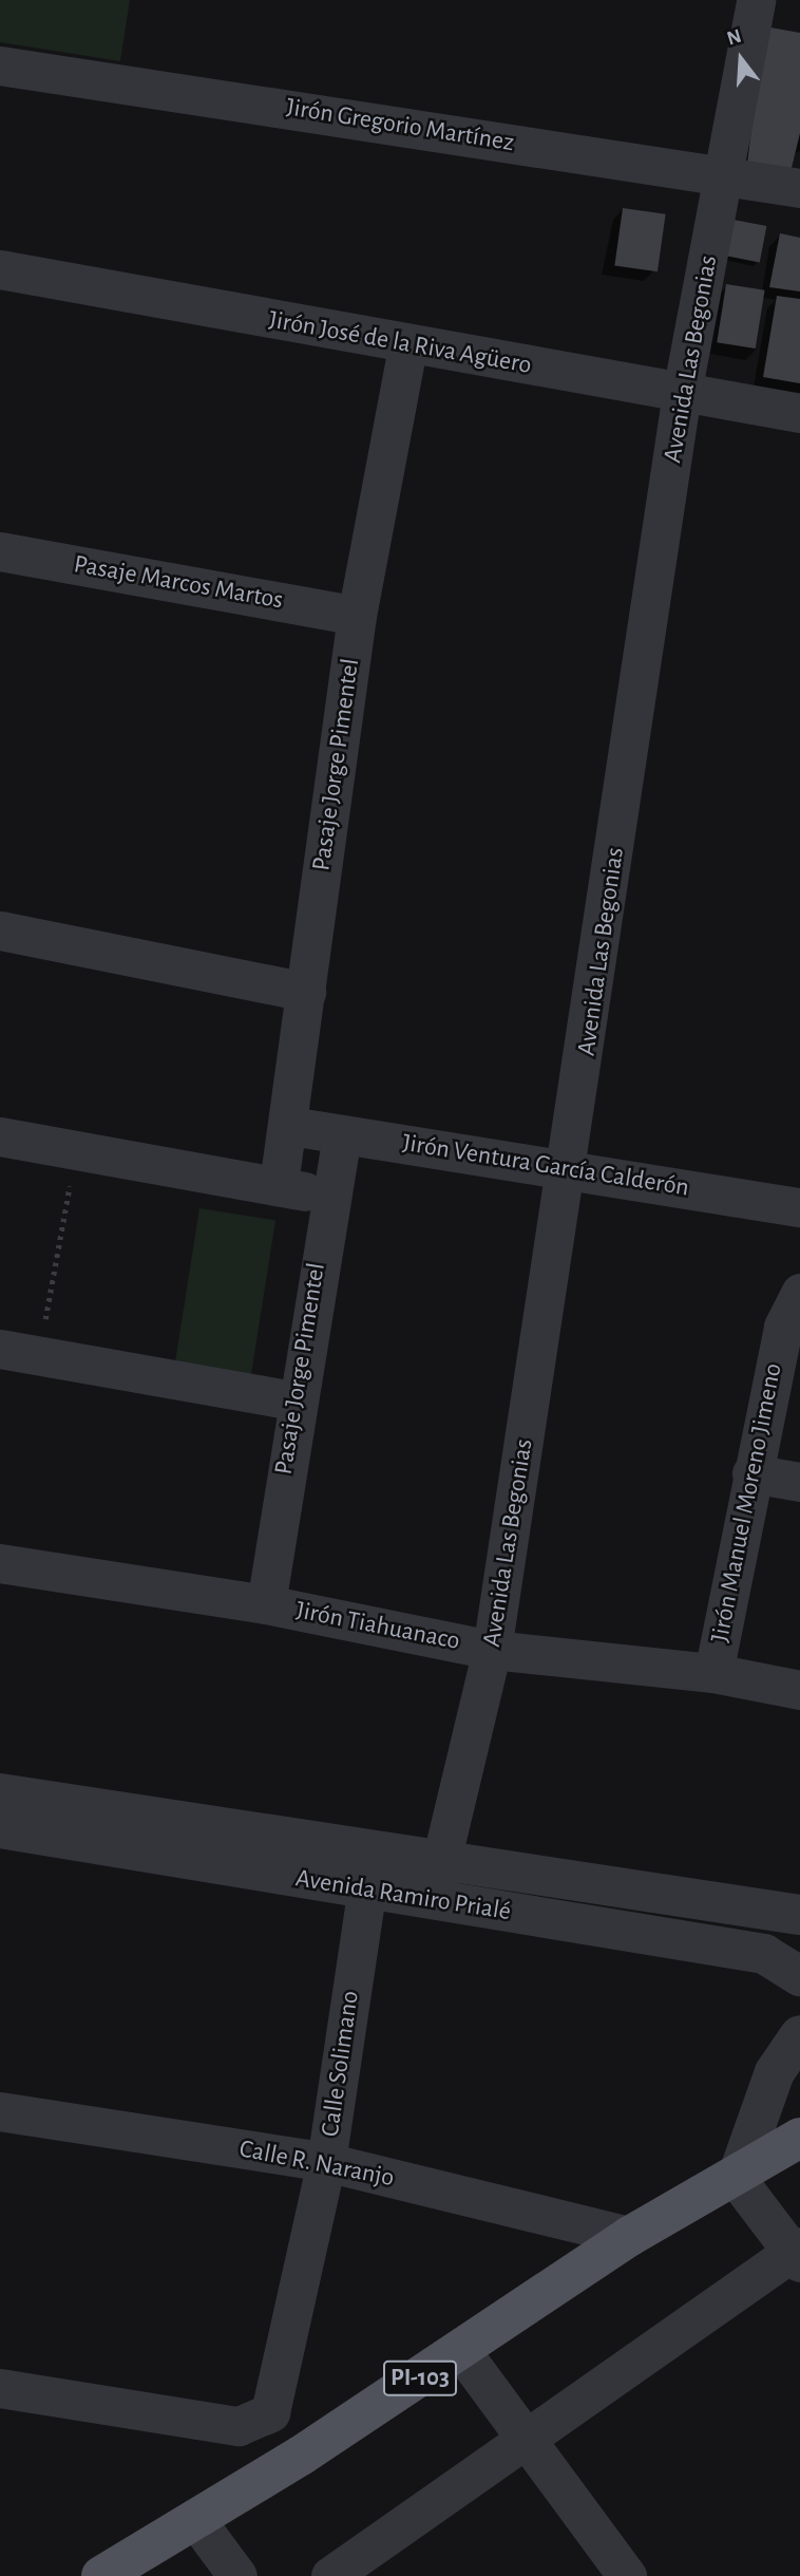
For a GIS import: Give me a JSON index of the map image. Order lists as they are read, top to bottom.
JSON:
{
  "streets": {
    "main road": ["PI-103"],
    "street": [
      "Jirón Gregorio Martínez",
      "Jirón José de la Riva Agüero",
      "Avenida Las Begonias",
      "Pasaje Marcos Martos",
      "Pasaje Jorge Pimentel",
      "Jirón Ventura García Calderón",
      "Jirón Manuel Moreno Jimeno",
      "Jirón Tiahuanaco",
      "Avenida Ramiro Prialé",
      "Calle Solimano",
      "Calle R. Naranjo"
    ]
  },
  "crossings": [
    ["Jirón Gregorio Martínez", "Avenida Las Begonias"],
    ["Jirón José de la Riva Agüero", "Avenida Las Begonias"],
    ["Jirón José de la Riva Agüero", "Pasaje Jorge Pimentel"],
    ["Avenida Las Begonias", "Jirón Ventura García Calderón"],
    ["Avenida Las Begonias", "Jirón Tiahuanaco"],
    ["Avenida Las Begonias", "Avenida Ramiro Prialé"],
    ["Pasaje Marcos Martos", "Pasaje Jorge Pimentel"],
    ["Pasaje Jorge Pimentel", "Jirón Ventura García Calderón"],
    ["Pasaje Jorge Pimentel", "Jirón Tiahuanaco"],
    ["Jirón Manuel Moreno Jimeno", "Jirón Tiahuanaco"],
    ["Avenida Ramiro Prialé", "Calle Solimano"],
    ["Calle Solimano", "Calle R. Naranjo"],
    ["Calle R. Naranjo", "PI-103"]
  ],
  "north": "top"
}
